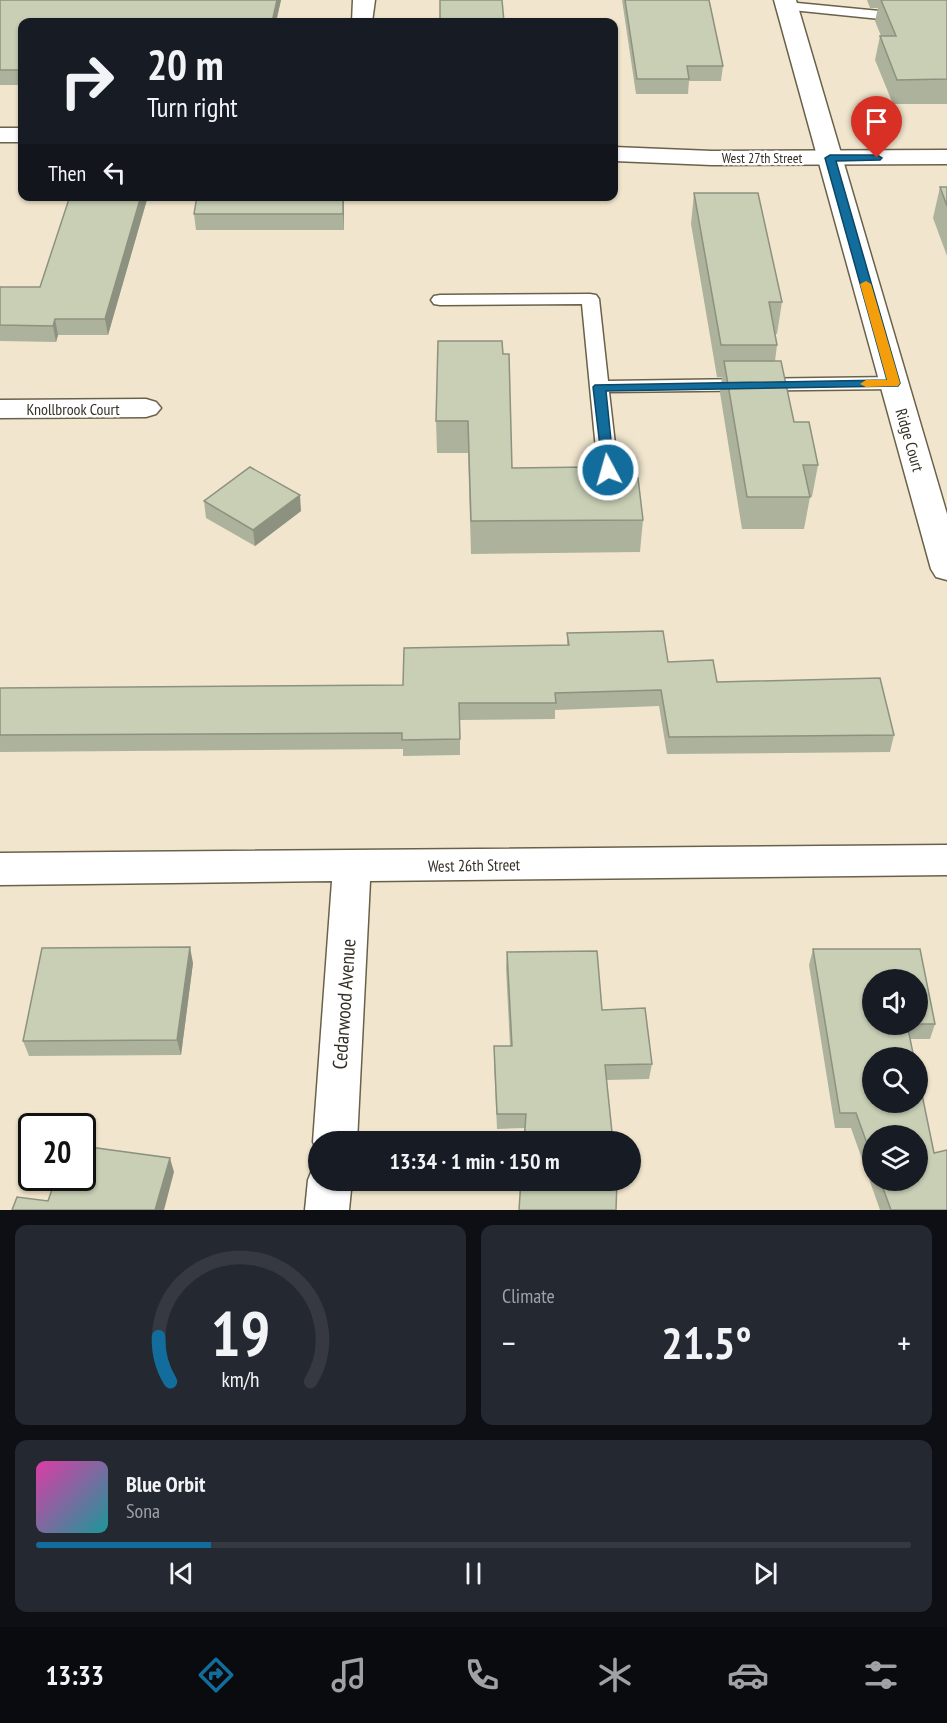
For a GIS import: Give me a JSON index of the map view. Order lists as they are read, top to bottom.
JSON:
{
  "streets": {
    "street": [
      "West 27th Street",
      "Knollbrook Court",
      "Ridge Court",
      "West 26th Street",
      "Cedarwood Avenue"
    ]
  },
  "crossings": [
    ["West 27th Street", "Ridge Court"],
    ["West 26th Street", "Cedarwood Avenue"]
  ],
  "page": {
    "turn": ["20 m", "Turn right"],
    "then": "Then",
    "limit": "20",
    "trip": "13:34 · 1 min · 150 m",
    "tile": "Climate",
    "heat": ["−", "21.5°", "+"],
    "song": ["Blue Orbit", "Sona"],
    "tabs": "13:33",
    "gauge": ["19", "km/h"]
  }
}
